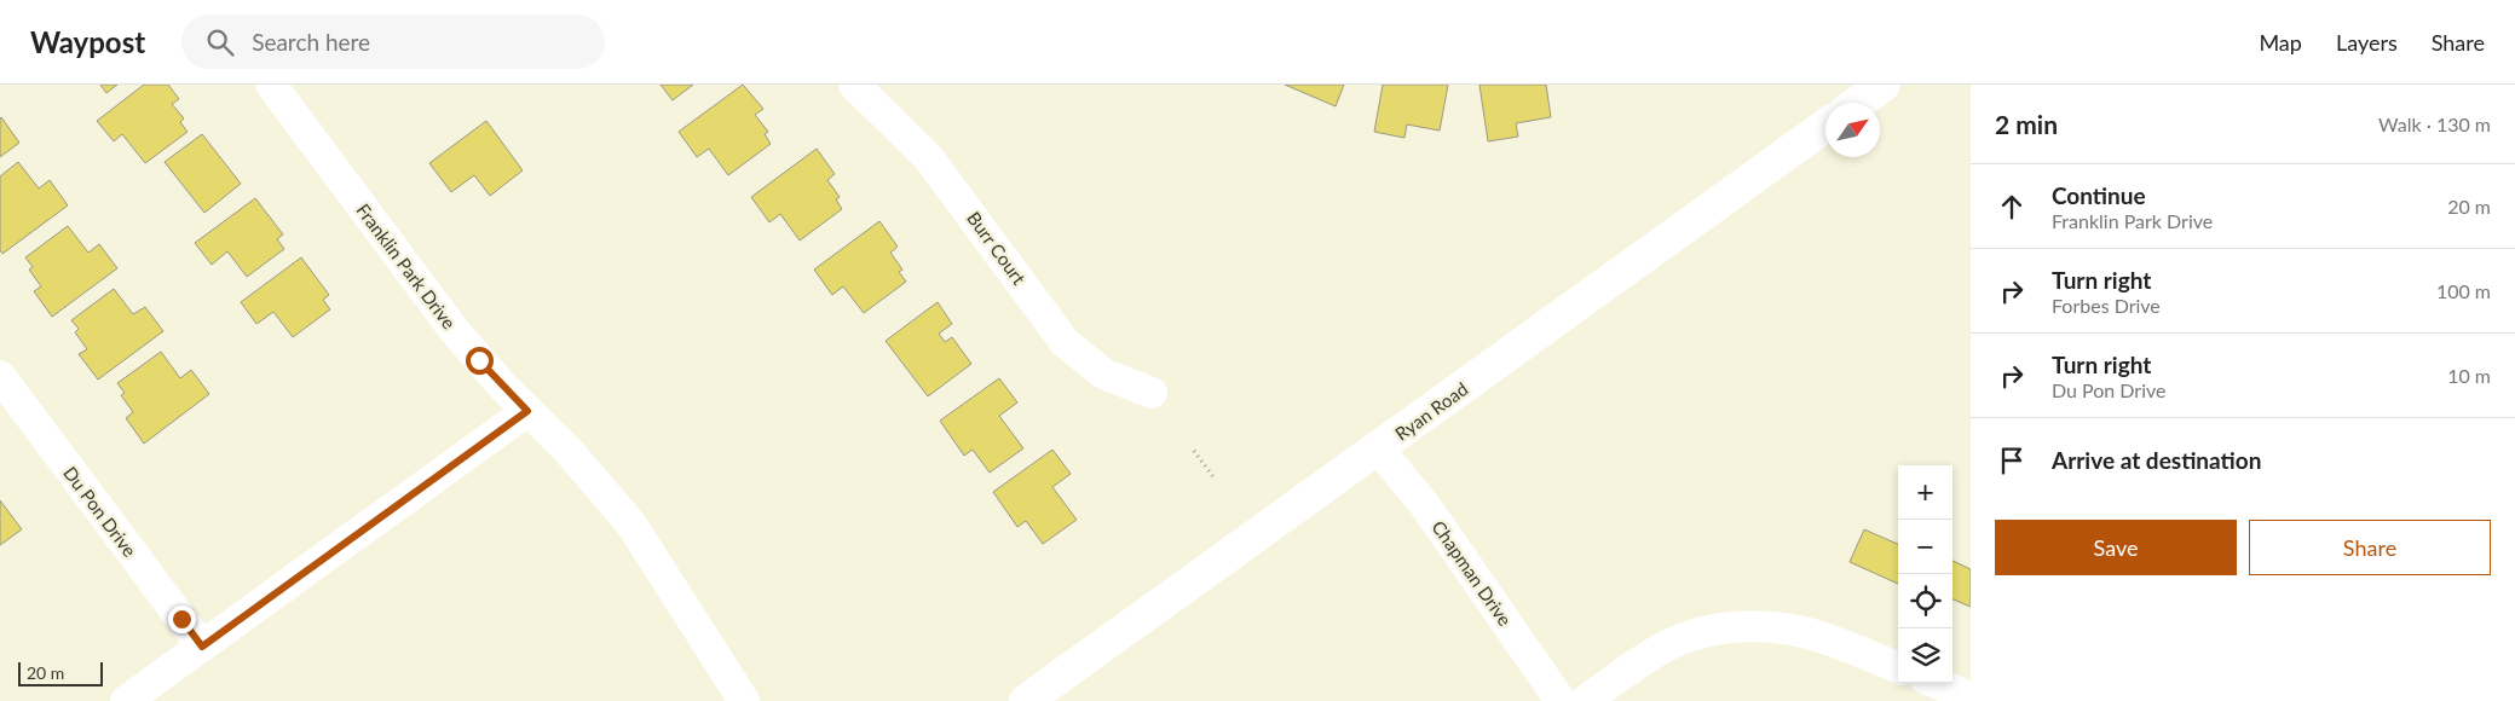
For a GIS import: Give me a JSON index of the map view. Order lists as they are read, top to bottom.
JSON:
{
  "streets": {
    "main road": ["Ryan Road"],
    "street": [
      "Burr Court",
      "Franklin Park Drive",
      "Du Pon Drive",
      "Chapman Drive"
    ]
  },
  "crossings": [
    ["Ryan Road", "Chapman Drive"]
  ],
  "scale_bar": "20 m",
  "north": "top right",
  "page": {
    "header": "Waypost",
    "search": "Search here",
    "nav": ["Map", "Layers", "Share"],
    "heading": ["2 min", "Walk · 130 m"],
    "list": [
      ["Continue", "Franklin Park Drive", "20 m"],
      ["Turn right", "Forbes Drive", "100 m"],
      ["Turn right", "Du Pon Drive", "10 m"],
      "Arrive at destination"
    ],
    "map_buttons": ["+", "−"],
    "buttons": ["Save", "Share"],
    "scale": "20 m"
  }
}
